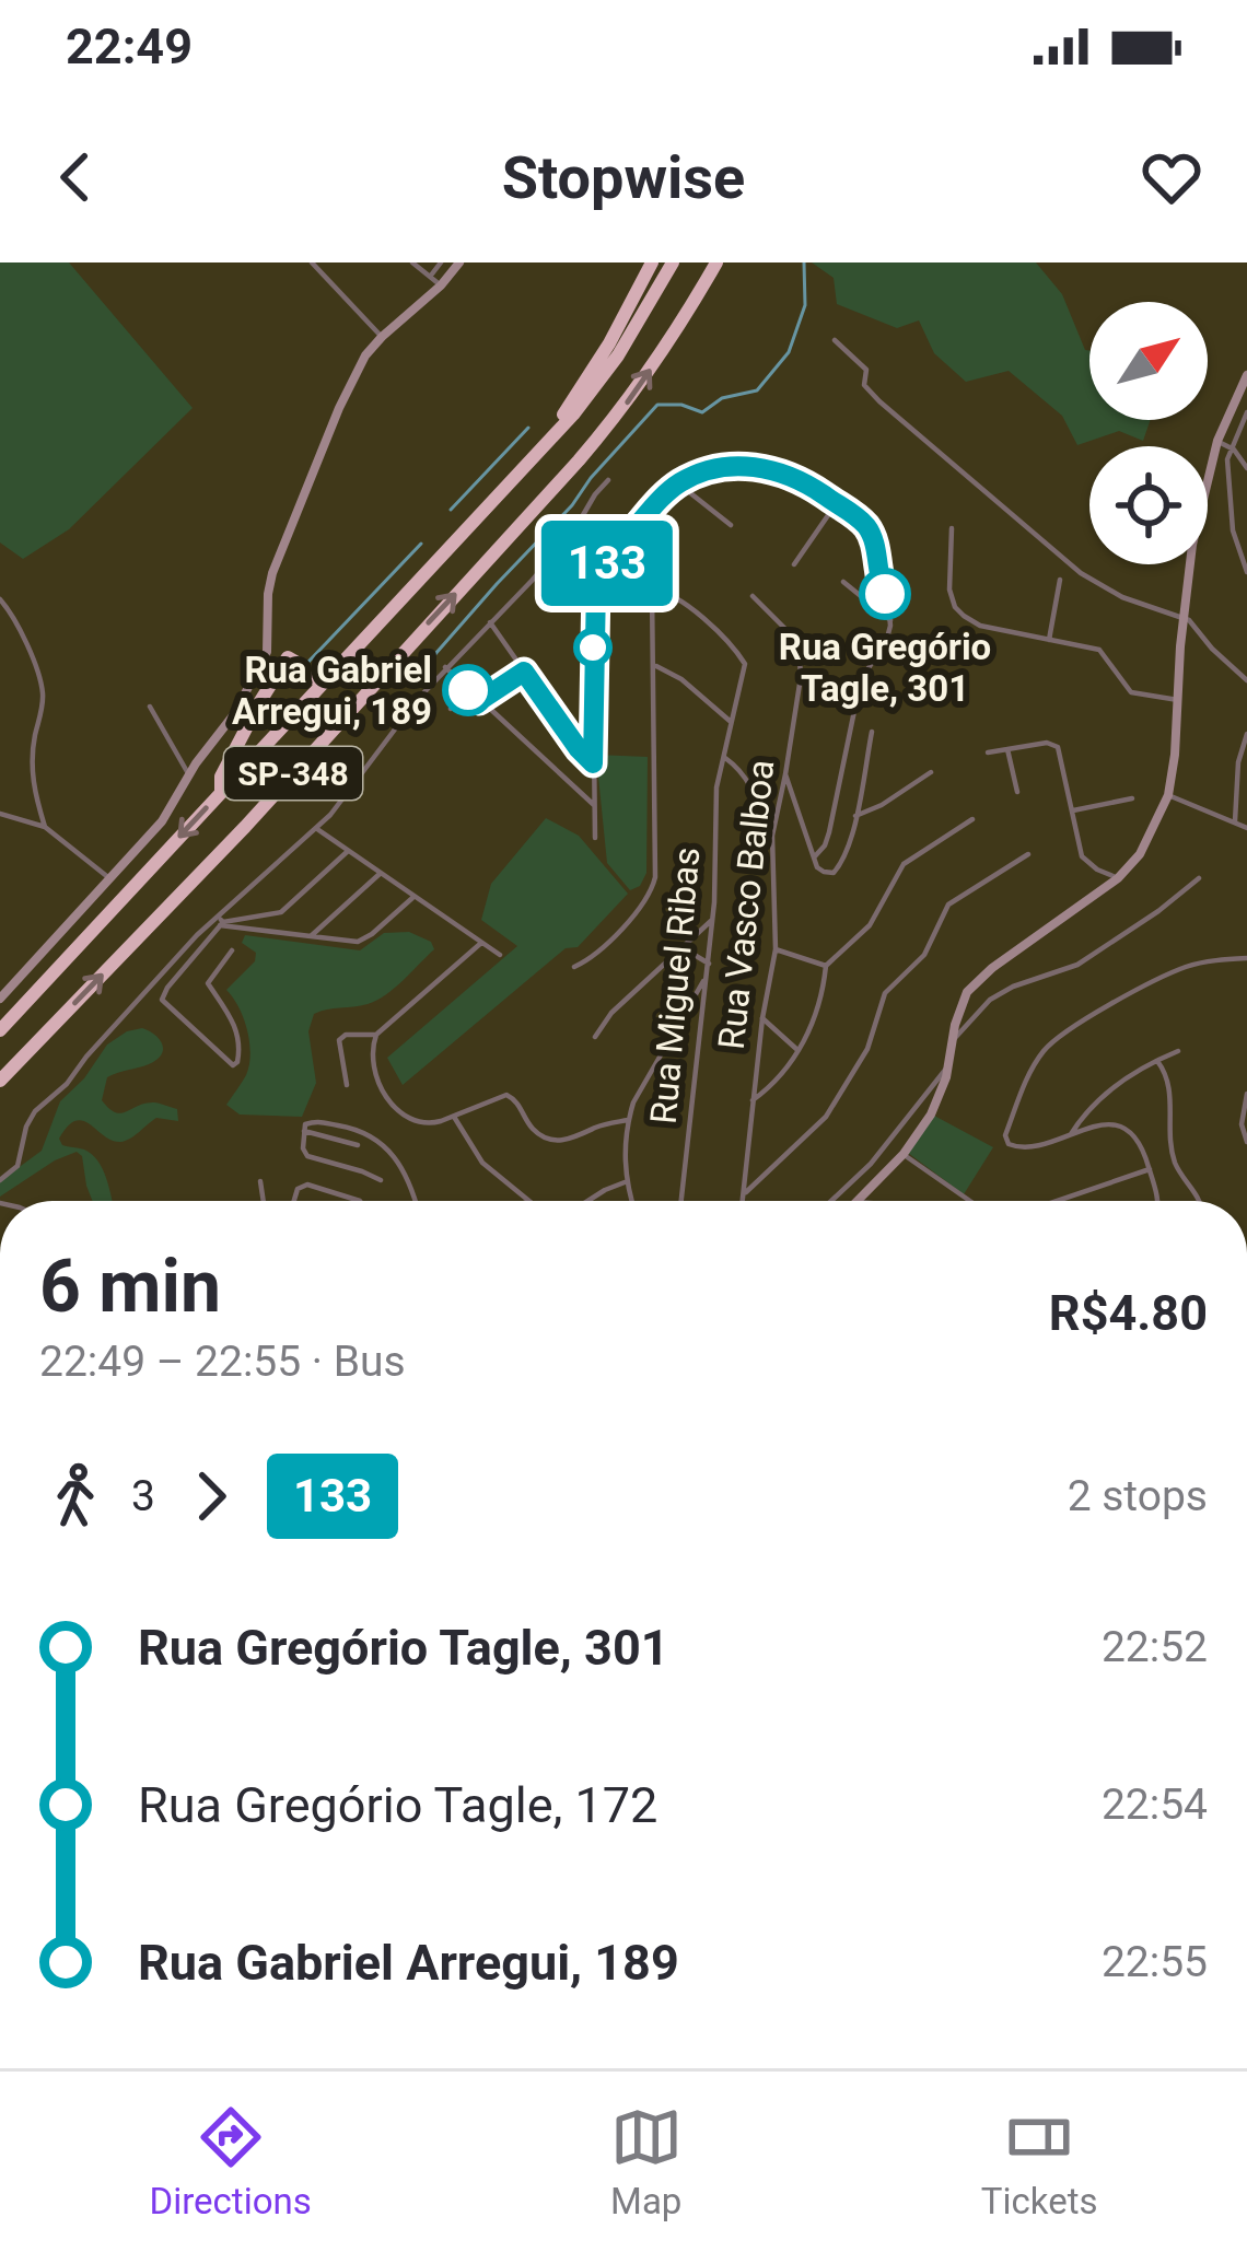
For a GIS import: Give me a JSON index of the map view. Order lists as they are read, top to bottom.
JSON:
{
  "streets": {
    "highway": ["SP-348"],
    "street": ["Rua Vasco Balboa", "Rua Miguel Ribas"]
  },
  "places": ["Rua Gregório Tagle, 301", "Rua Gabriel Arregui, 189"],
  "lines": ["bus line 133"],
  "north": "top right",
  "page": {
    "status": "22:49",
    "header": "Stopwise",
    "on_map": "133",
    "heading": ["6 min", "22:49 – 22:55 · Bus", "R$4.80"],
    "legs": ["3", "133", "2 stops"],
    "list": [
      {
        "name": "Rua Gregório Tagle, 301",
        "value": "22:52"
      },
      {
        "name": "Rua Gregório Tagle, 172",
        "value": "22:54"
      },
      {
        "name": "Rua Gabriel Arregui, 189",
        "value": "22:55"
      }
    ],
    "tabs": ["Directions", "Map", "Tickets"]
  }
}
